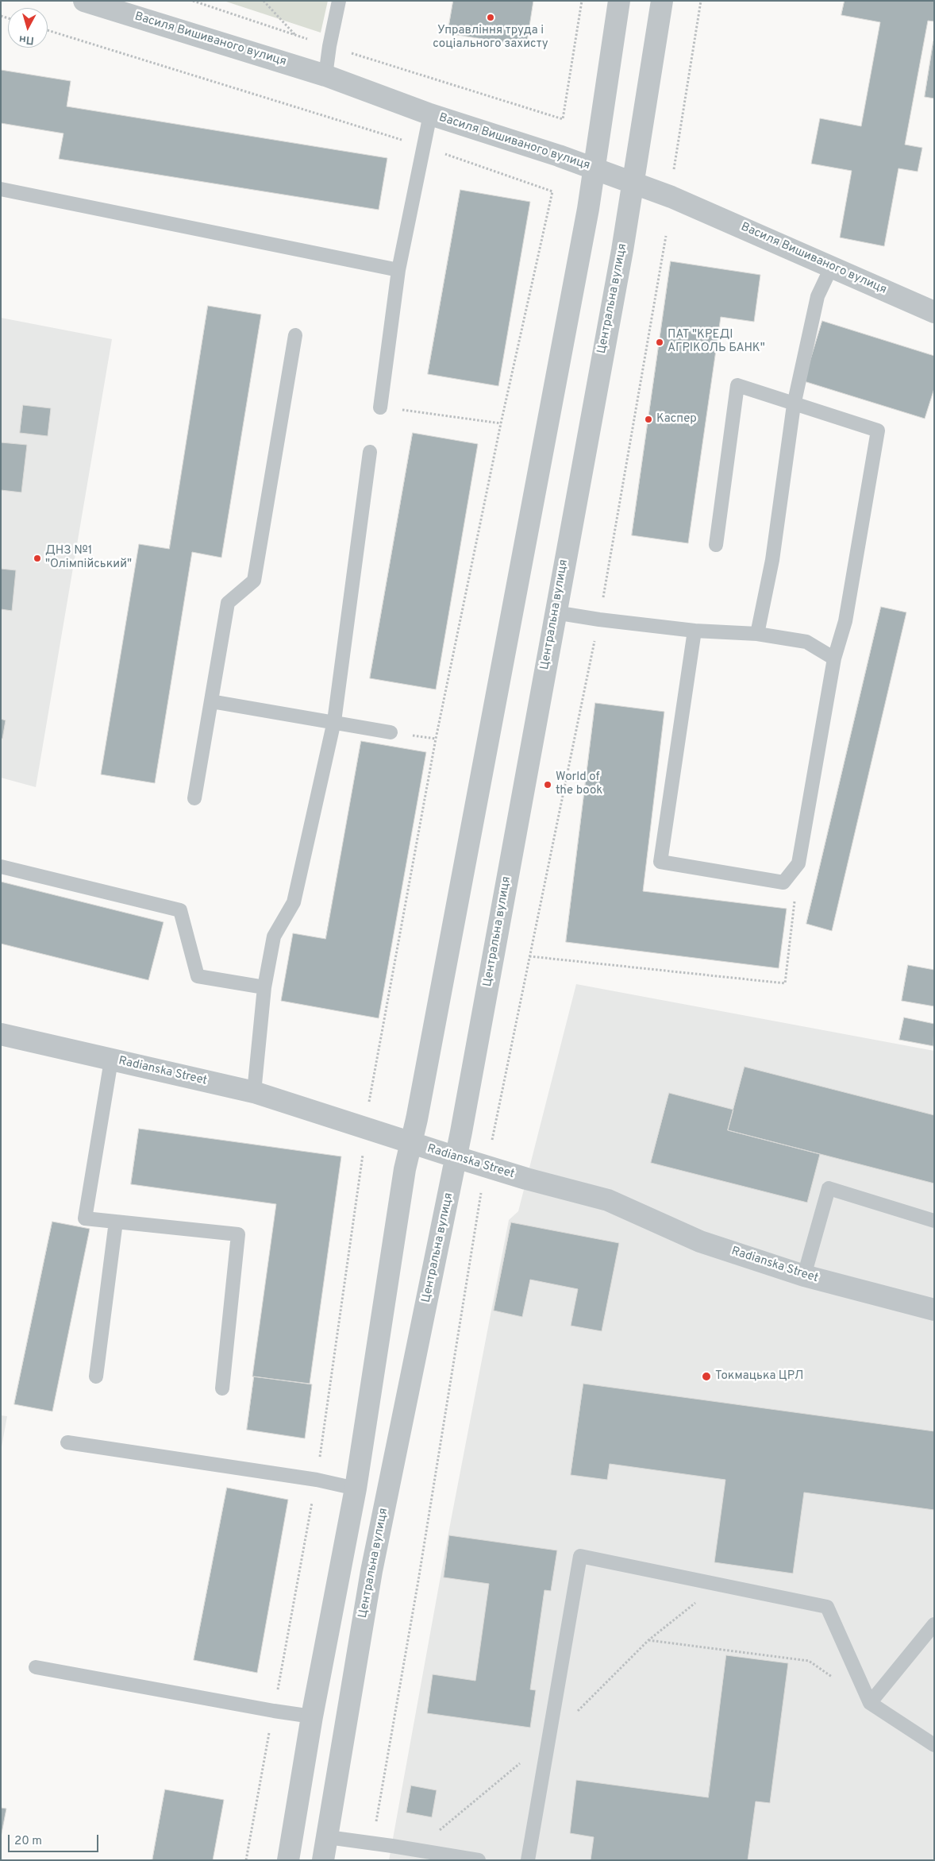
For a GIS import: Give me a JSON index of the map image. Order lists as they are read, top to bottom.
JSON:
{
  "streets": {
    "street": ["Василя Вишиваного вулиця", "Центральна вулиця", "Radianska Street"]
  },
  "crossings": [
    ["Василя Вишиваного вулиця", "Центральна вулиця"],
    ["Центральна вулиця", "Radianska Street"]
  ],
  "places": [
    "Управління труда і соціального захисту",
    "ПАТ \"КРЕДI АГРIКОЛЬ БАНК\"",
    "Каспер",
    "ДНЗ №1 \"Олімпійський\"",
    "World of the book",
    "Токмацька ЦРЛ"
  ],
  "scale_bar": "20 m",
  "north": "bottom"
}
